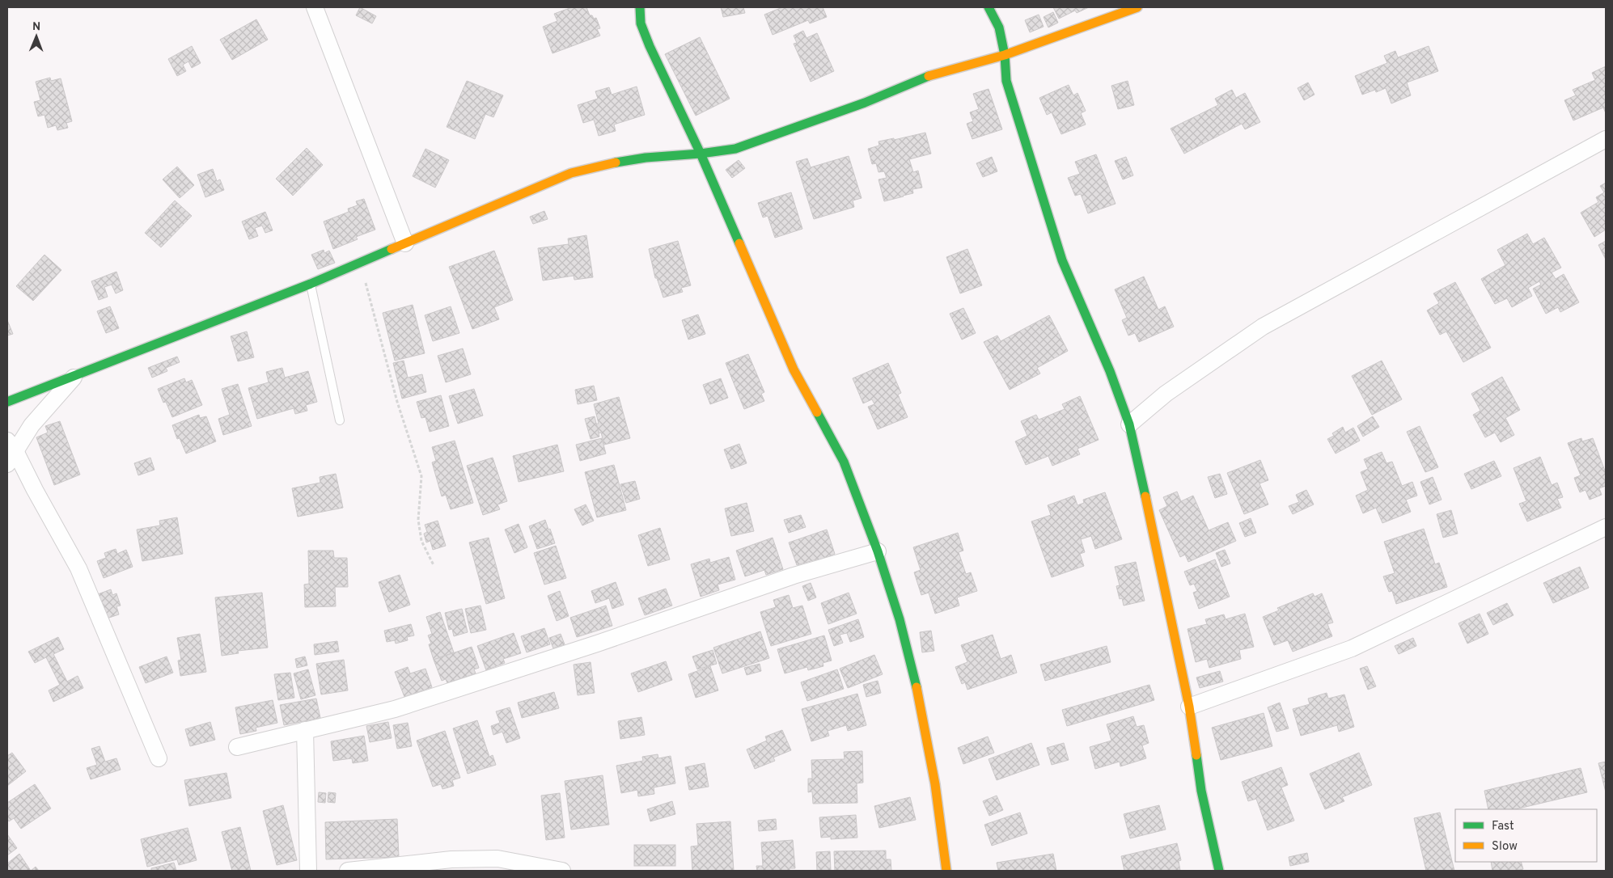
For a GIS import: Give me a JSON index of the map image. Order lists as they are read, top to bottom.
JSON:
{
  "legend": ["Fast", "Slow"],
  "north": "top"
}
